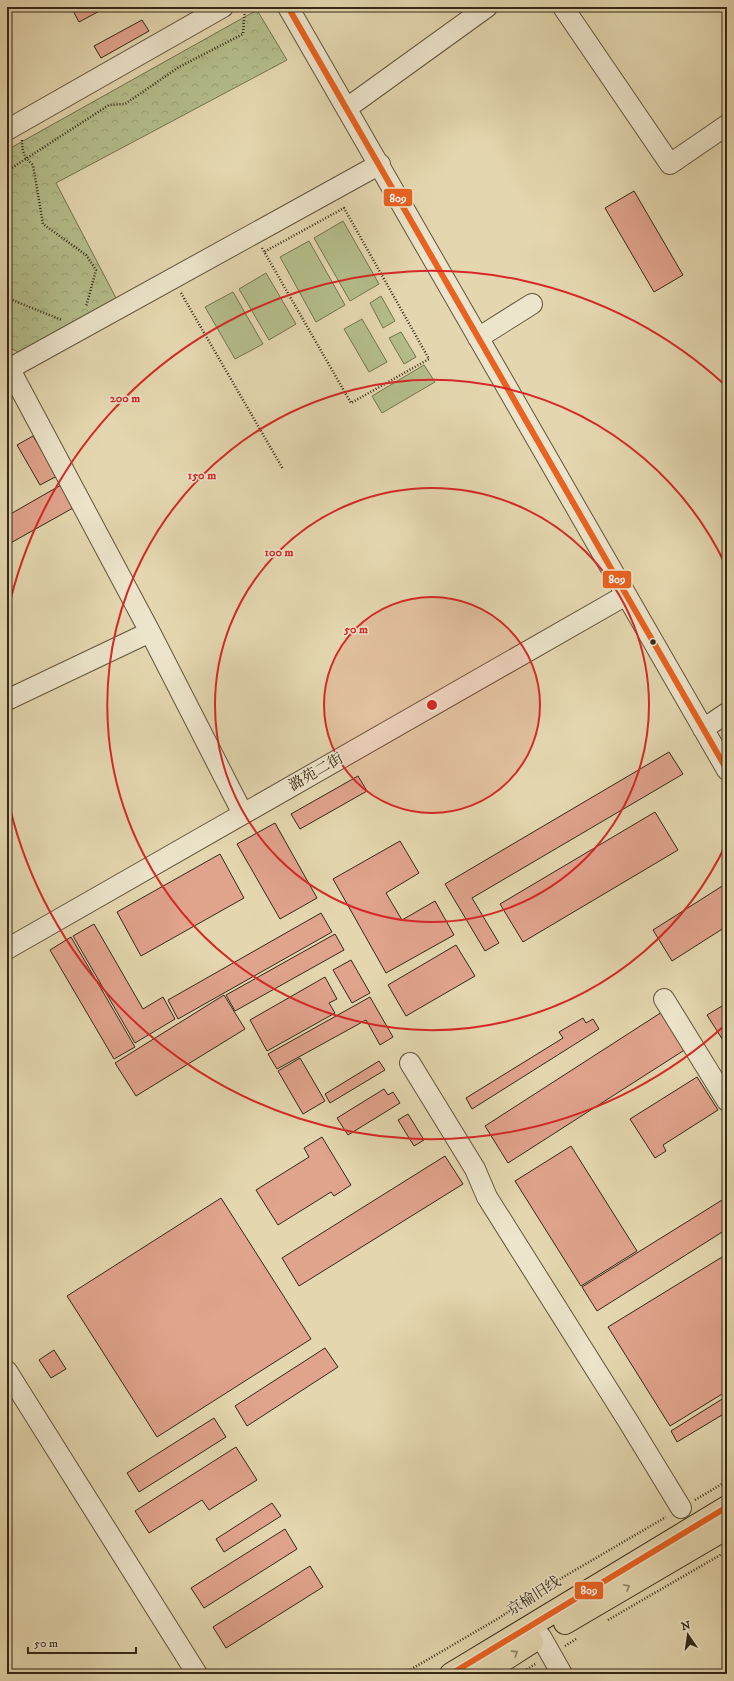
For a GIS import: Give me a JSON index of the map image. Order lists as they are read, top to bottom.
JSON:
{
  "streets": {
    "main road": ["京榆旧线"],
    "street": ["潞苑二街"]
  },
  "lines": ["transit line 809"],
  "scale_bar": "50 m",
  "north": "top",
  "rings": [
    "200 m",
    "150 m",
    "100 m",
    "50 m"
  ]
}
